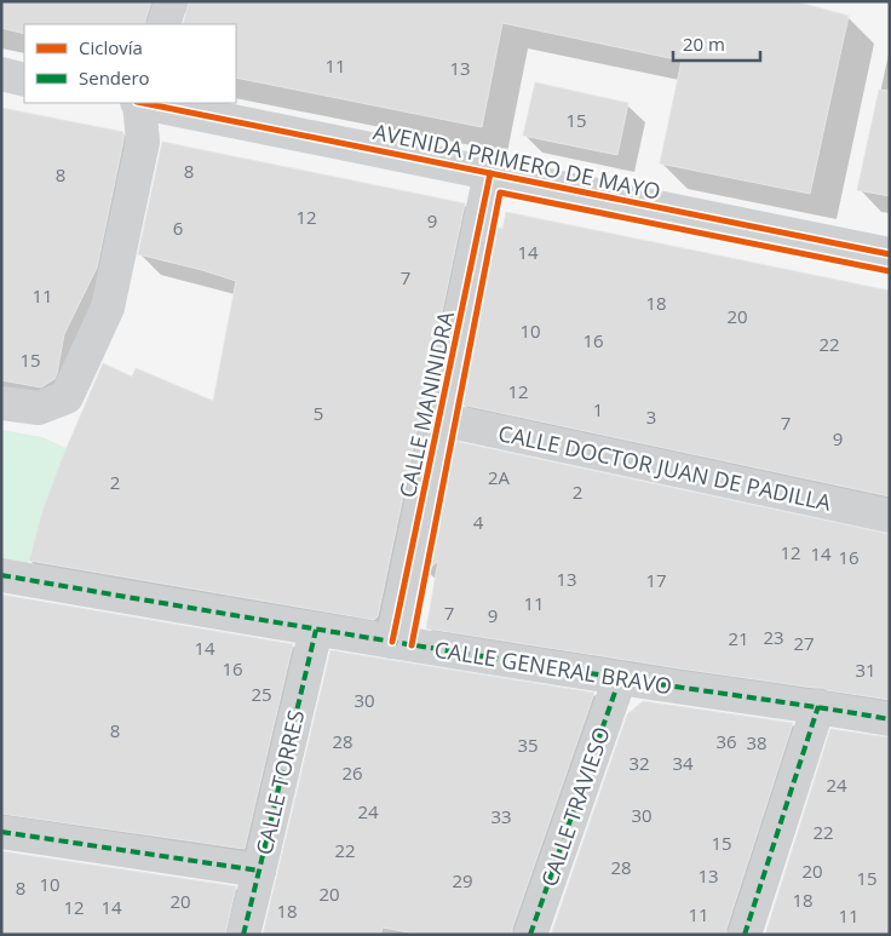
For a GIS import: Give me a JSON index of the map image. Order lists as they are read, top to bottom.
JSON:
{
  "streets": {
    "street": [
      "AVENIDA PRIMERO DE MAYO",
      "CALLE MANINIDRA",
      "CALLE DOCTOR JUAN DE PADILLA",
      "CALLE GENERAL BRAVO",
      "CALLE TORRES",
      "CALLE TRAVIESO"
    ]
  },
  "crossings": [
    ["AVENIDA PRIMERO DE MAYO", "CALLE MANINIDRA"],
    ["CALLE MANINIDRA", "CALLE DOCTOR JUAN DE PADILLA"],
    ["CALLE MANINIDRA", "CALLE GENERAL BRAVO"],
    ["CALLE GENERAL BRAVO", "CALLE TORRES"],
    ["CALLE GENERAL BRAVO", "CALLE TRAVIESO"]
  ],
  "house_numbers": [
    "11",
    "13",
    "15",
    "8",
    "8",
    "12",
    "9",
    "6",
    "14",
    "7",
    "11",
    "18",
    "20",
    "10",
    "16",
    "22",
    "15",
    "12",
    "1",
    "5",
    "3",
    "7",
    "9",
    "2A",
    "2",
    "2",
    "4",
    "12",
    "14",
    "16",
    "13",
    "17",
    "11",
    "7",
    "9",
    "23",
    "21",
    "27",
    "14",
    "16",
    "31",
    "25",
    "30",
    "8",
    "28",
    "36",
    "38",
    "35",
    "32",
    "34",
    "26",
    "24",
    "24",
    "30",
    "33",
    "22",
    "15",
    "22",
    "28",
    "20",
    "13",
    "15",
    "29",
    "10",
    "8",
    "20",
    "18",
    "20",
    "12",
    "14",
    "18",
    "11",
    "11"
  ],
  "legend": ["Ciclovía", "Sendero"],
  "scale_bar": "20 m"
}
